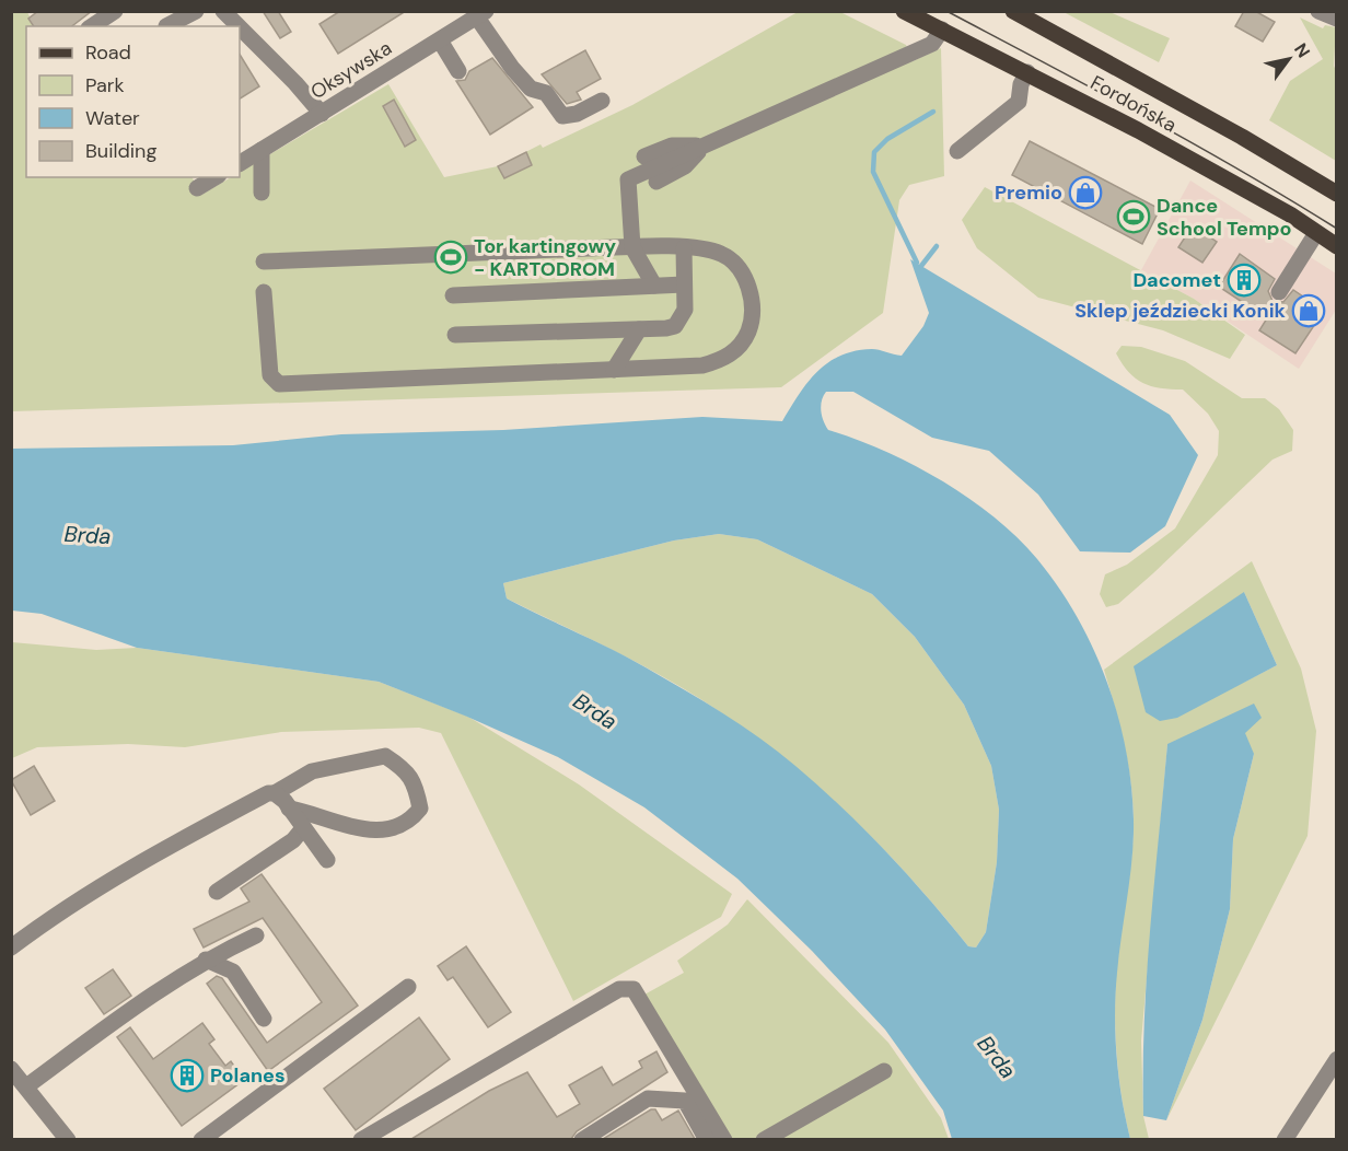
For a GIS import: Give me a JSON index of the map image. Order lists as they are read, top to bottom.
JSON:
{
  "streets": {
    "main road": ["Fordońska"],
    "street": ["Oksywska"]
  },
  "water": ["Brda"],
  "places": {
    "shop": ["Premio", "Sklep jeździecki Konik"],
    "sports": ["Dance School Tempo", "Tor kartingowy - KARTODROM"],
    "building": ["Dacomet", "Polanes"]
  },
  "legend": [
    "Road",
    "Park",
    "Water",
    "Building"
  ],
  "north": "top right"
}
